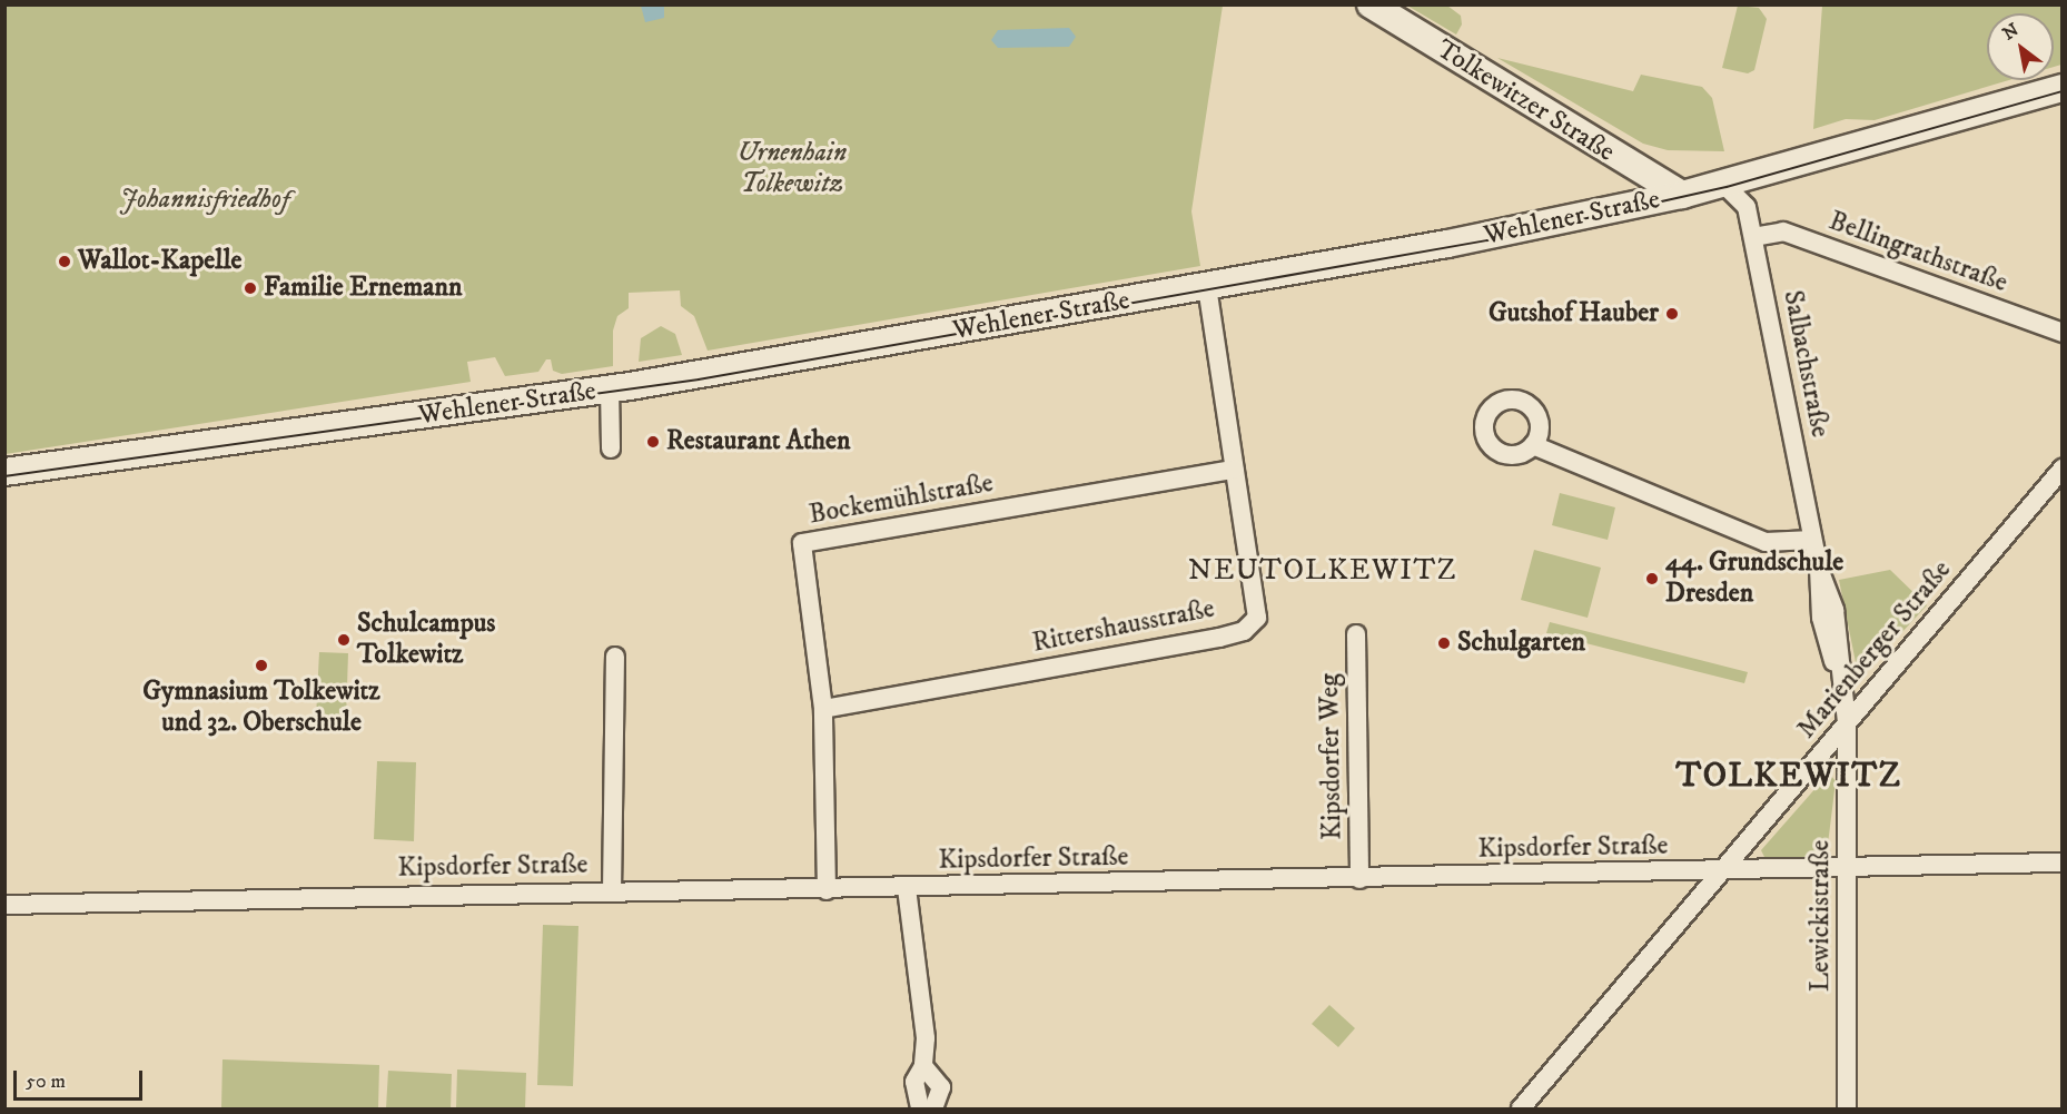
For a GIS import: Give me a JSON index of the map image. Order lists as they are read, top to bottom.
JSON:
{
  "streets": {
    "main road": ["Tolkewitzer Straße", "Wehlener Straße"],
    "street": [
      "Bellingrathstraße",
      "Salbachstraße",
      "Bockemühlstraße",
      "Rittershausstraße",
      "Marienberger Straße",
      "Kipsdorfer Weg",
      "Kipsdorfer Straße",
      "Lewickistraße"
    ]
  },
  "crossings": [
    ["Tolkewitzer Straße", "Wehlener Straße"],
    ["Wehlener Straße", "Salbachstraße"],
    ["Wehlener Straße", "Rittershausstraße"],
    ["Bellingrathstraße", "Salbachstraße"],
    ["Salbachstraße", "Marienberger Straße"],
    ["Salbachstraße", "Lewickistraße"],
    ["Bockemühlstraße", "Rittershausstraße"],
    ["Bockemühlstraße", "Kipsdorfer Straße"],
    ["Marienberger Straße", "Kipsdorfer Straße"],
    ["Marienberger Straße", "Lewickistraße"],
    ["Kipsdorfer Weg", "Kipsdorfer Straße"],
    ["Kipsdorfer Straße", "Lewickistraße"]
  ],
  "districts": ["NEUTOLKEWITZ", "TOLKEWITZ"],
  "parks": ["Urnenhain Tolkewitz", "Johannisfriedhof"],
  "places": [
    "Wallot-Kapelle",
    "Familie Ernemann",
    "Gutshof Hauber",
    "Restaurant Athen",
    "44. Grundschule Dresden",
    "Schulcampus Tolkewitz",
    "Schulgarten",
    "Gymnasium Tolkewitz und 32. Oberschule"
  ],
  "scale_bar": "50 m",
  "north": "top left"
}
